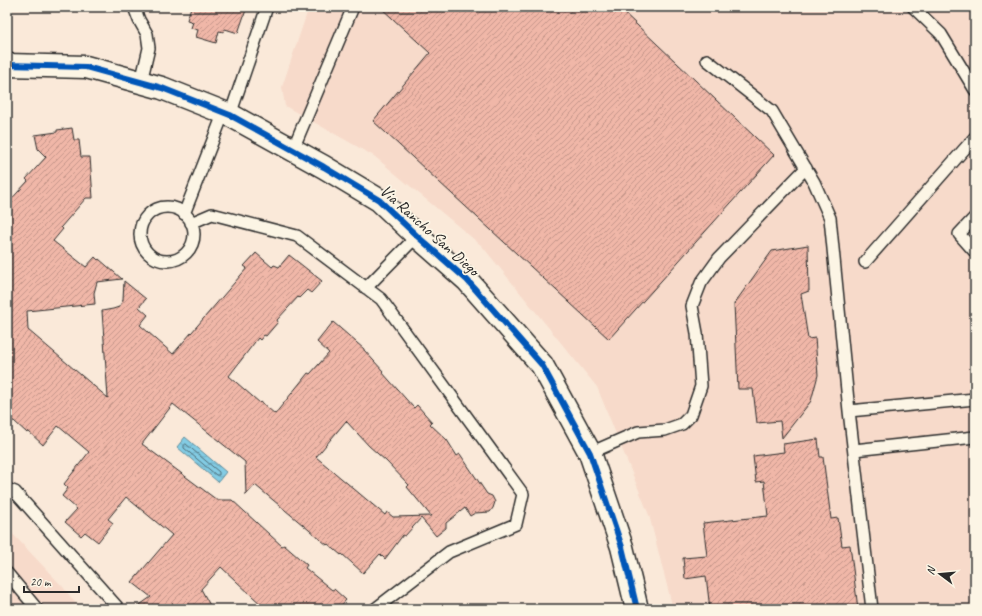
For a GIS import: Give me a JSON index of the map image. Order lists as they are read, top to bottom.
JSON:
{
  "streets": {
    "street": ["Via Rancho San Diego"]
  },
  "scale_bar": "20 m",
  "north": "left"
}
